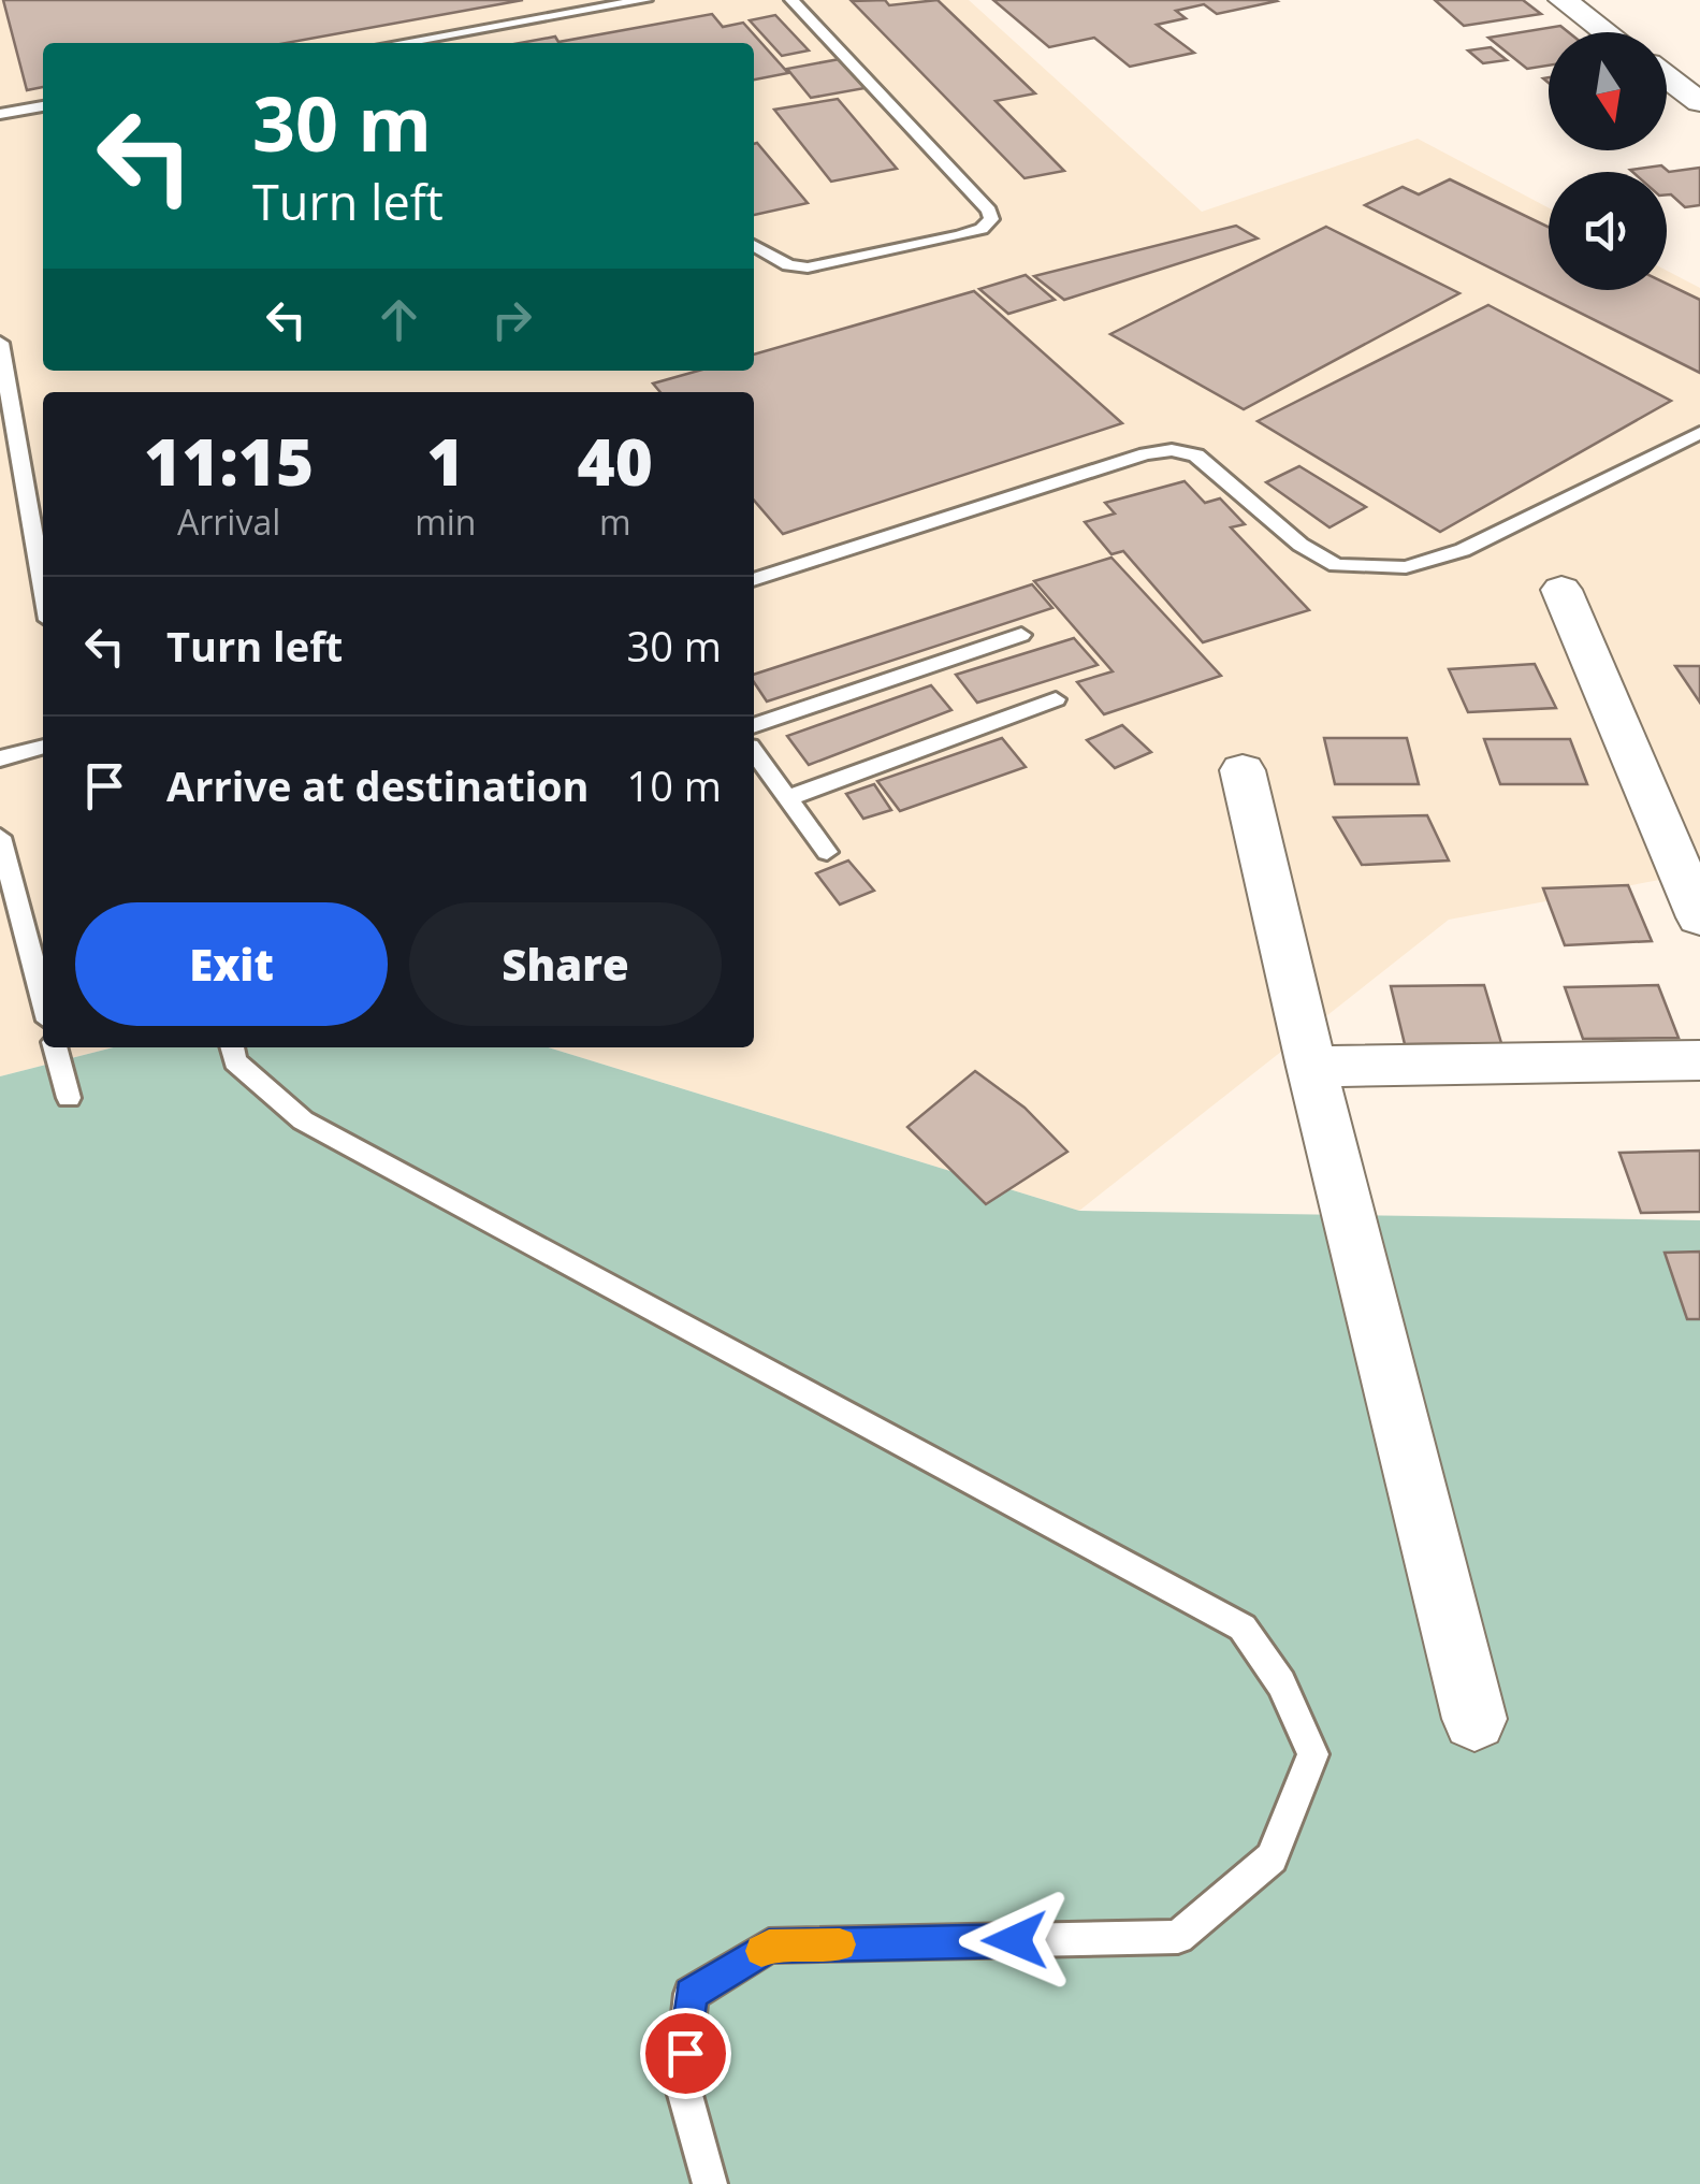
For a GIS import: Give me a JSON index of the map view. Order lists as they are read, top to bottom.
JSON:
{
  "north": "bottom",
  "page": {
    "turn": ["30 m", "Turn left"],
    "eta": [
      "11:15",
      "Arrival",
      "1",
      "min",
      "40",
      "m"
    ],
    "list": [
      {
        "name": "Turn left",
        "value": "30 m"
      },
      {
        "name": "Arrive at destination",
        "value": "10 m"
      }
    ],
    "buttons": ["Exit", "Share"]
  }
}
